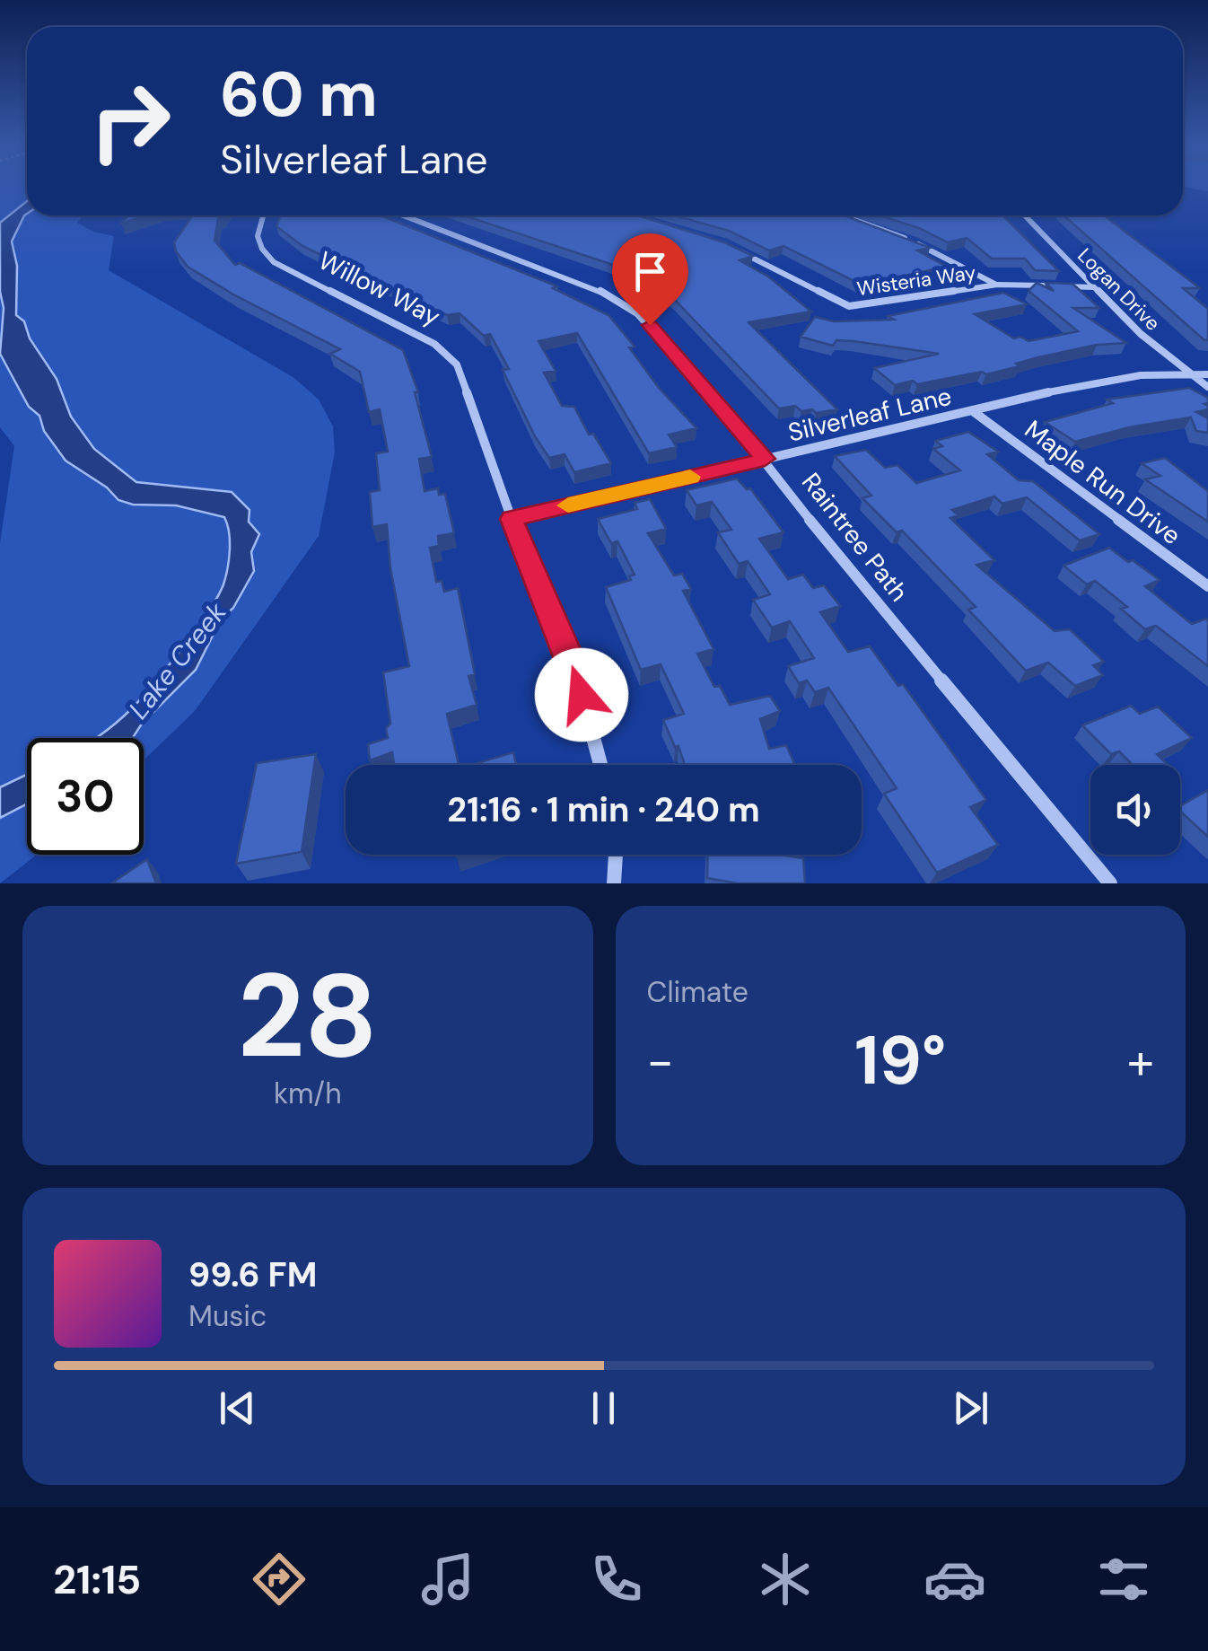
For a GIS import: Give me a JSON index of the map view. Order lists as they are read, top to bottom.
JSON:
{
  "streets": {
    "street": [
      "Wisteria Way",
      "Willow Way",
      "Logan Drive",
      "Silverleaf Lane",
      "Maple Run Drive",
      "Raintree Path"
    ]
  },
  "crossings": [
    ["Wisteria Way", "Logan Drive"],
    ["Willow Way", "Silverleaf Lane"],
    ["Logan Drive", "Silverleaf Lane"],
    ["Silverleaf Lane", "Maple Run Drive"],
    ["Silverleaf Lane", "Raintree Path"]
  ],
  "water": ["Lake Creek"],
  "page": {
    "turn": ["60 m", "Silverleaf Lane"],
    "limit": "30",
    "trip": "21:16 · 1 min · 240 m",
    "tile": [
      ["28", "km/h"],
      "Climate"
    ],
    "heat": ["−", "19°", "+"],
    "song": ["99.6 FM", "Music"],
    "tabs": "21:15"
  }
}
